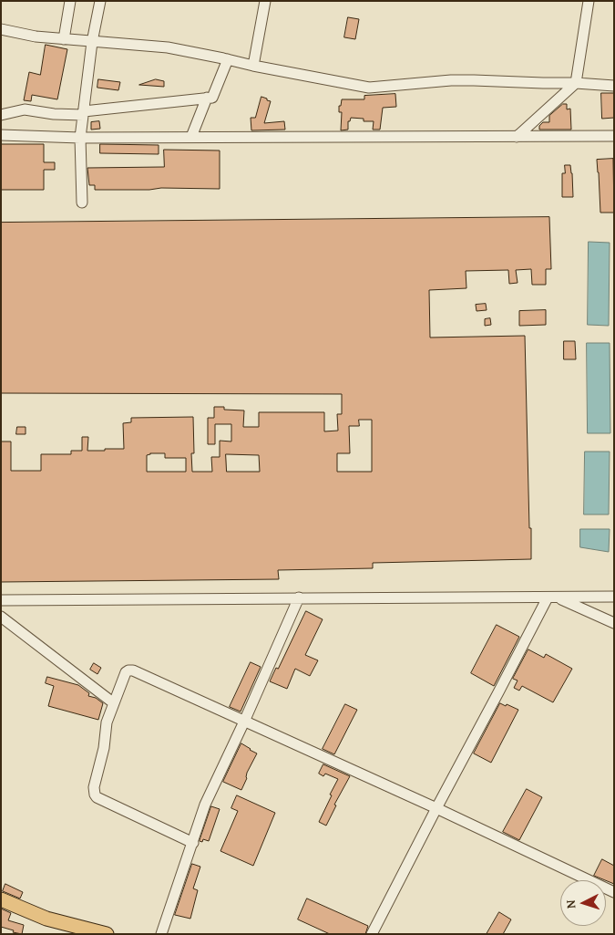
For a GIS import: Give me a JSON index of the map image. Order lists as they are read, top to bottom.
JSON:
{
  "north": "left"
}
